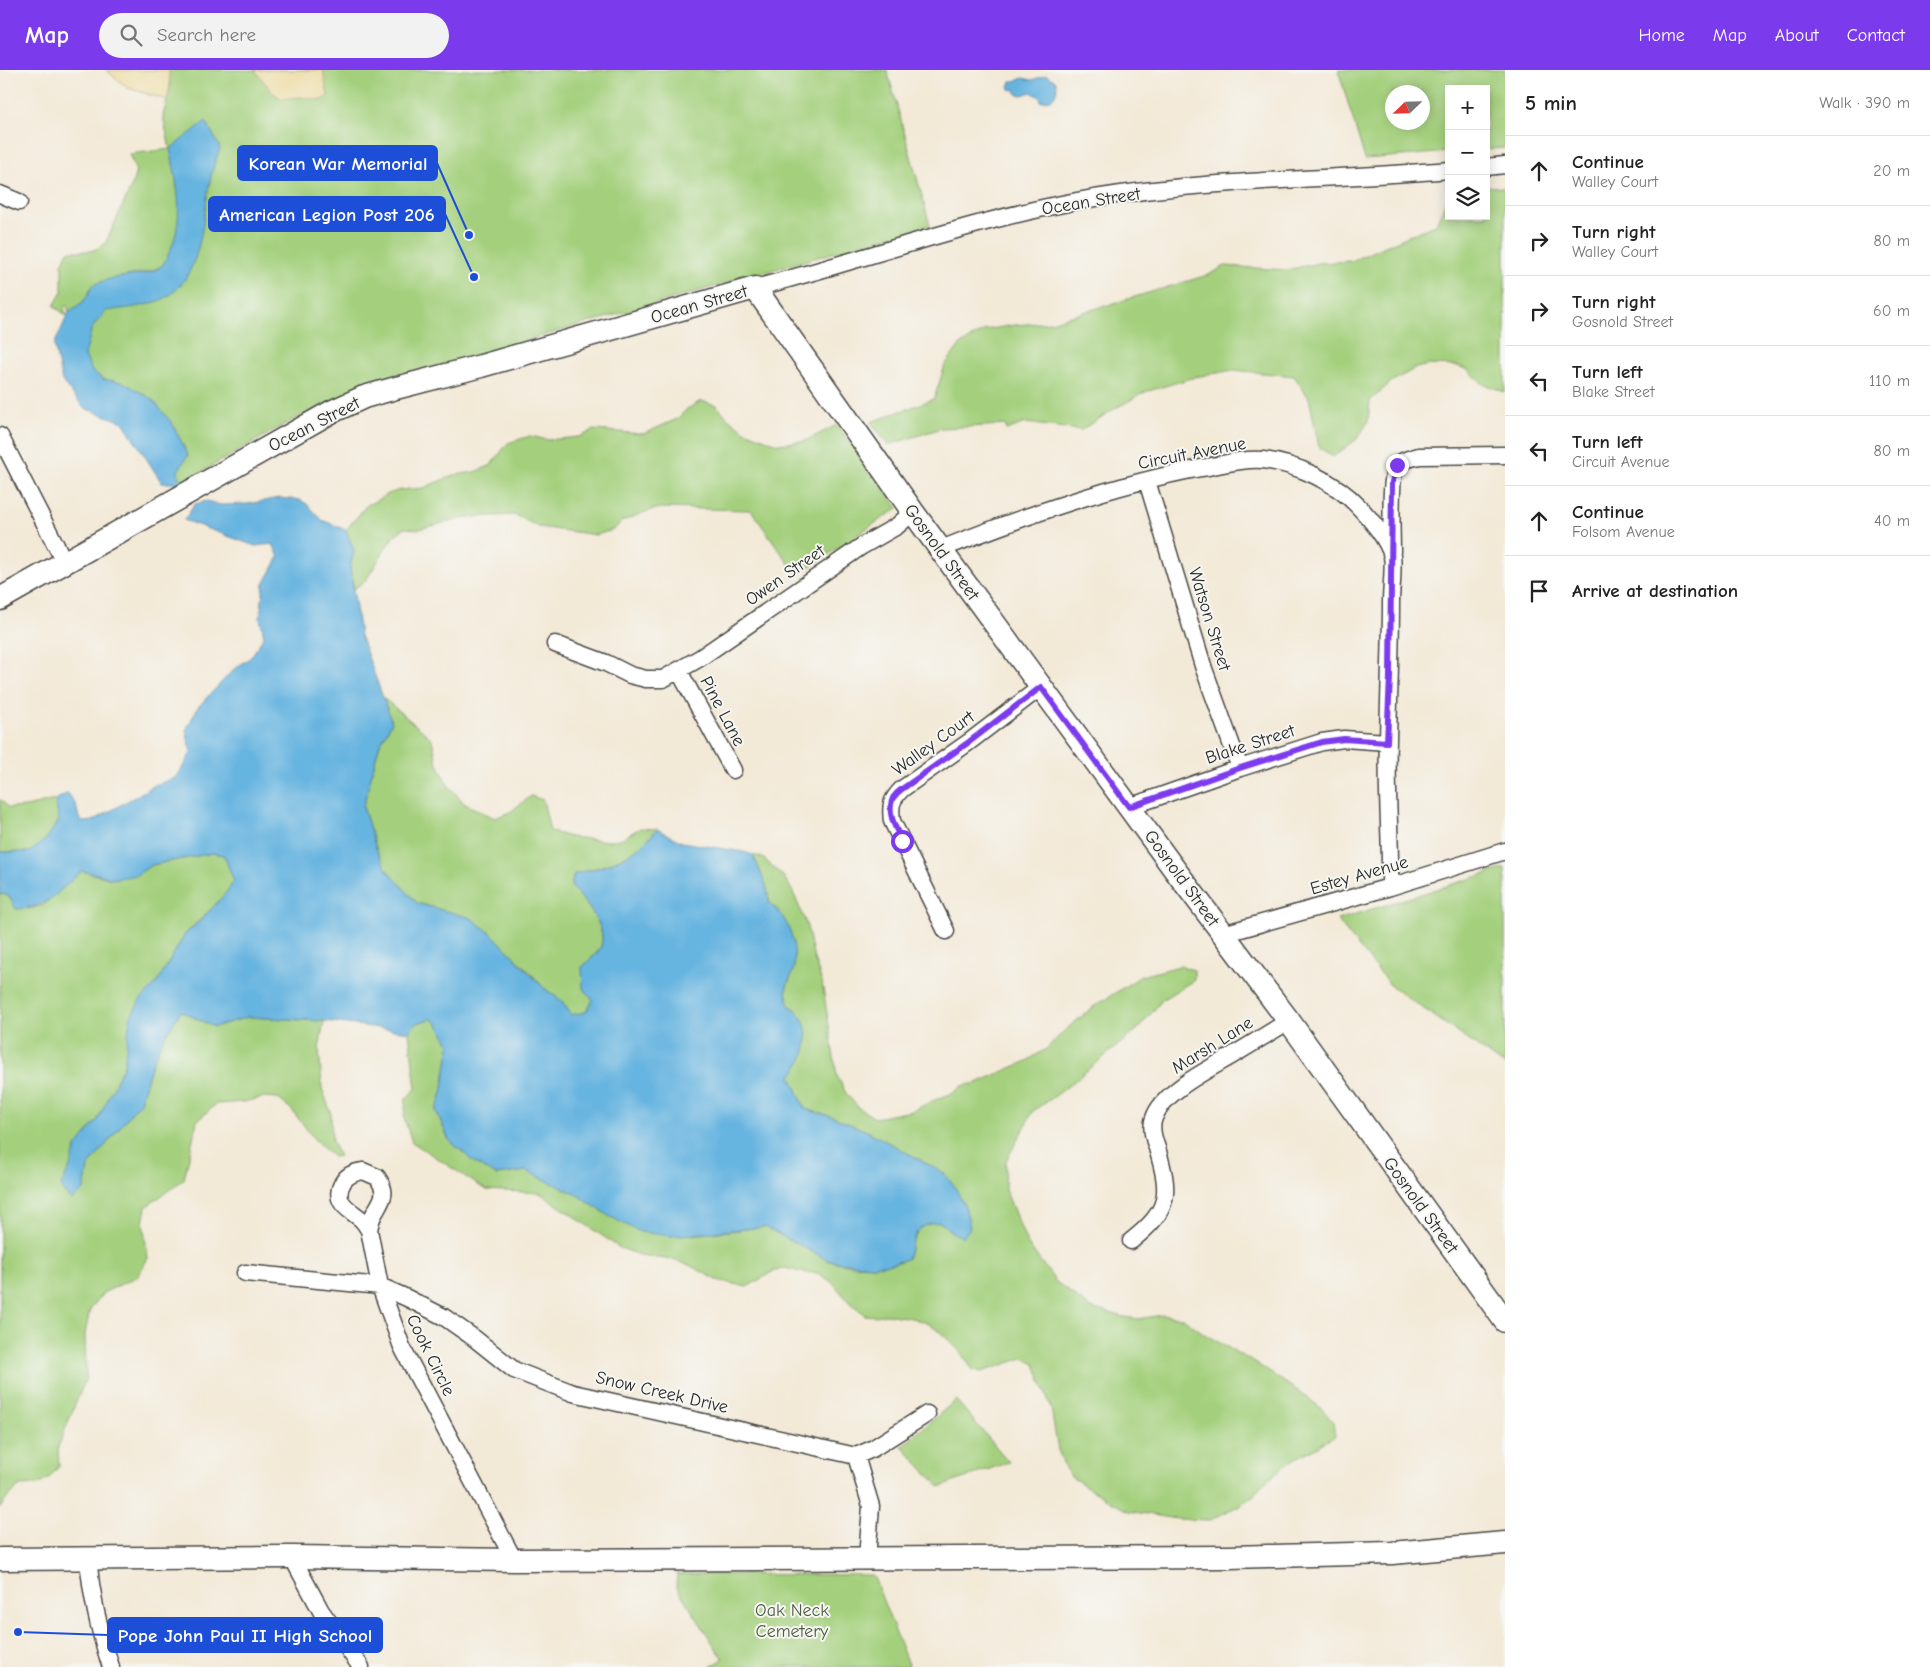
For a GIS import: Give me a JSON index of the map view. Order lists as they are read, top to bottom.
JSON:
{
  "streets": {
    "main road": ["Ocean Street", "Gosnold Street"],
    "street": [
      "Circuit Avenue",
      "Owen Street",
      "Watson Street",
      "Pine Lane",
      "Walley Court",
      "Blake Street",
      "Estey Avenue",
      "Marsh Lane",
      "Cook Circle",
      "Snow Creek Drive"
    ]
  },
  "crossings": [
    ["Ocean Street", "Gosnold Street"],
    ["Circuit Avenue", "Gosnold Street"],
    ["Circuit Avenue", "Watson Street"],
    ["Gosnold Street", "Owen Street"],
    ["Gosnold Street", "Walley Court"],
    ["Gosnold Street", "Blake Street"],
    ["Gosnold Street", "Estey Avenue"],
    ["Gosnold Street", "Marsh Lane"],
    ["Owen Street", "Pine Lane"],
    ["Watson Street", "Blake Street"],
    ["Cook Circle", "Snow Creek Drive"]
  ],
  "parks": ["Oak Neck Cemetery"],
  "places": ["Korean War Memorial", "American Legion Post 206", "Pope John Paul II High School"],
  "north": "bottom left",
  "page": {
    "header": "Map",
    "search": "Search here",
    "nav": [
      "Home",
      "Map",
      "About",
      "Contact"
    ],
    "heading": ["5 min", "Walk · 390 m"],
    "map_buttons": ["+", "−"],
    "list": [
      ["Continue", "Walley Court", "20 m"],
      ["Turn right", "Walley Court", "80 m"],
      ["Turn right", "Gosnold Street", "60 m"],
      ["Turn left", "Blake Street", "110 m"],
      ["Turn left", "Circuit Avenue", "80 m"],
      ["Continue", "Folsom Avenue", "40 m"],
      "Arrive at destination"
    ]
  }
}
